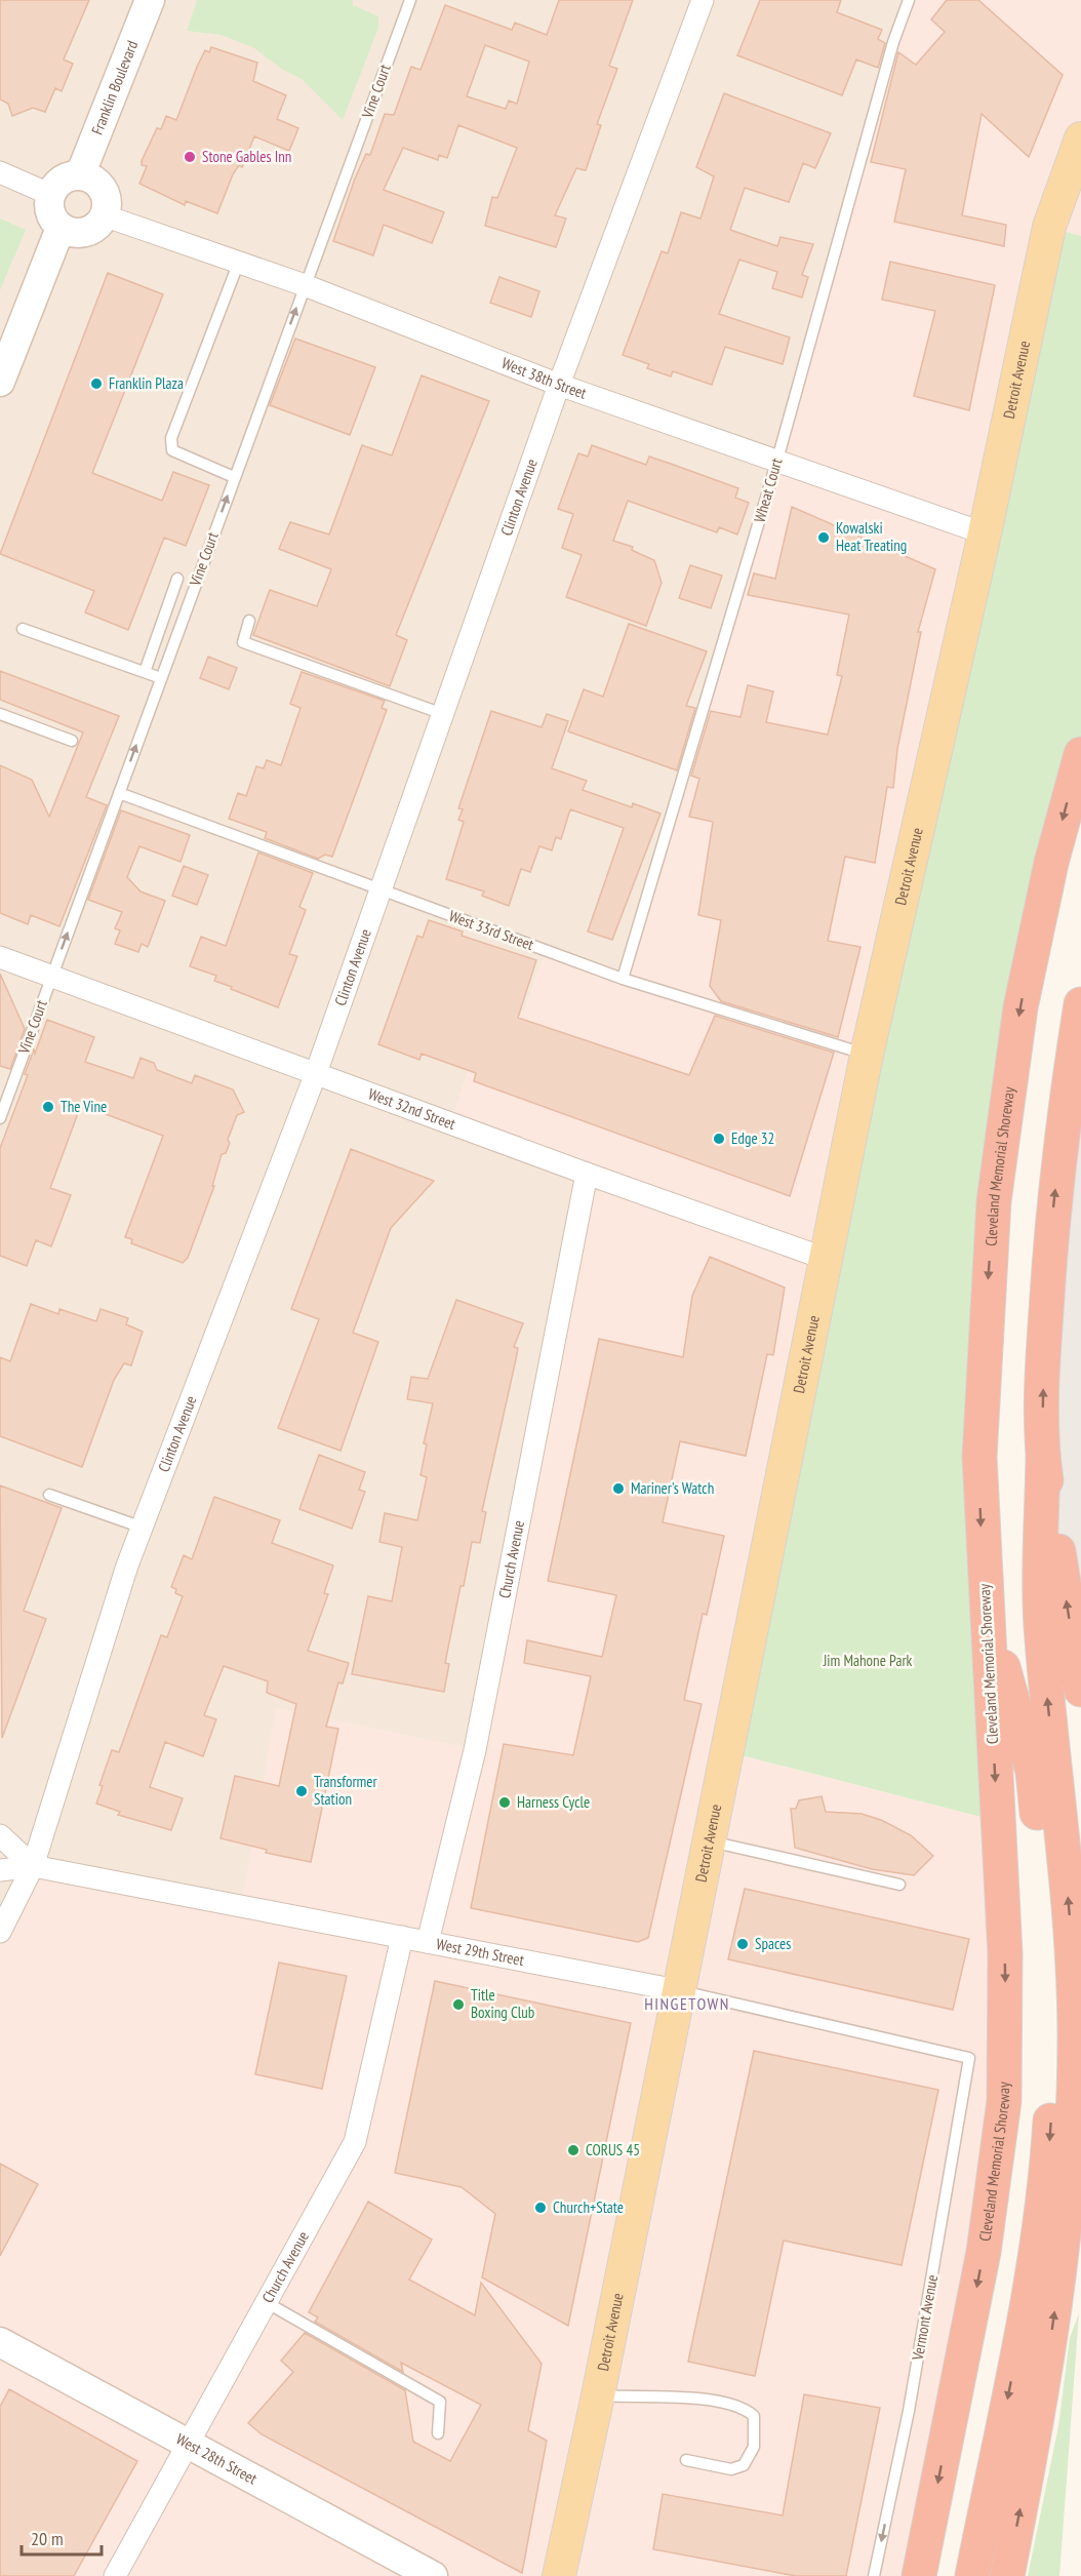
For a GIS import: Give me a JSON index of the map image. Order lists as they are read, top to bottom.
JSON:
{
  "streets": {
    "highway": ["Cleveland Memorial Shoreway"],
    "main road": ["Detroit Avenue"],
    "street": [
      "Franklin Boulevard",
      "West 38th Street",
      "Clinton Avenue",
      "West 32nd Street",
      "Church Avenue",
      "West 29th Street",
      "West 28th Street"
    ],
    "lane": [
      "Vine Court",
      "Wheat Court",
      "West 33rd Street",
      "Vermont Avenue"
    ]
  },
  "crossings": [
    ["Franklin Boulevard", "West 38th Street"],
    ["Vine Court", "West 38th Street"],
    ["Vine Court", "West 33rd Street"],
    ["Vine Court", "West 32nd Street"],
    ["West 38th Street", "Detroit Avenue"],
    ["West 38th Street", "Wheat Court"],
    ["West 38th Street", "Clinton Avenue"],
    ["Detroit Avenue", "West 33rd Street"],
    ["Detroit Avenue", "West 32nd Street"],
    ["Detroit Avenue", "West 29th Street"],
    ["Wheat Court", "West 33rd Street"],
    ["Clinton Avenue", "West 33rd Street"],
    ["Clinton Avenue", "West 32nd Street"],
    ["Clinton Avenue", "West 29th Street"],
    ["West 32nd Street", "Church Avenue"],
    ["Church Avenue", "West 29th Street"],
    ["Church Avenue", "West 28th Street"],
    ["West 29th Street", "Vermont Avenue"]
  ],
  "one_way": ["Vine Court", "Vermont Avenue"],
  "districts": ["HINGETOWN"],
  "parks": ["Jim Mahone Park"],
  "places": [
    "Stone Gables Inn",
    "Franklin Plaza",
    "Kowalski Heat Treating",
    "The Vine",
    "Edge 32",
    "Mariner's Watch",
    "Transformer Station",
    "Harness Cycle",
    "Spaces",
    "Title Boxing Club",
    "CORUS 45",
    "Church+State"
  ],
  "scale_bar": "20 m"
}
